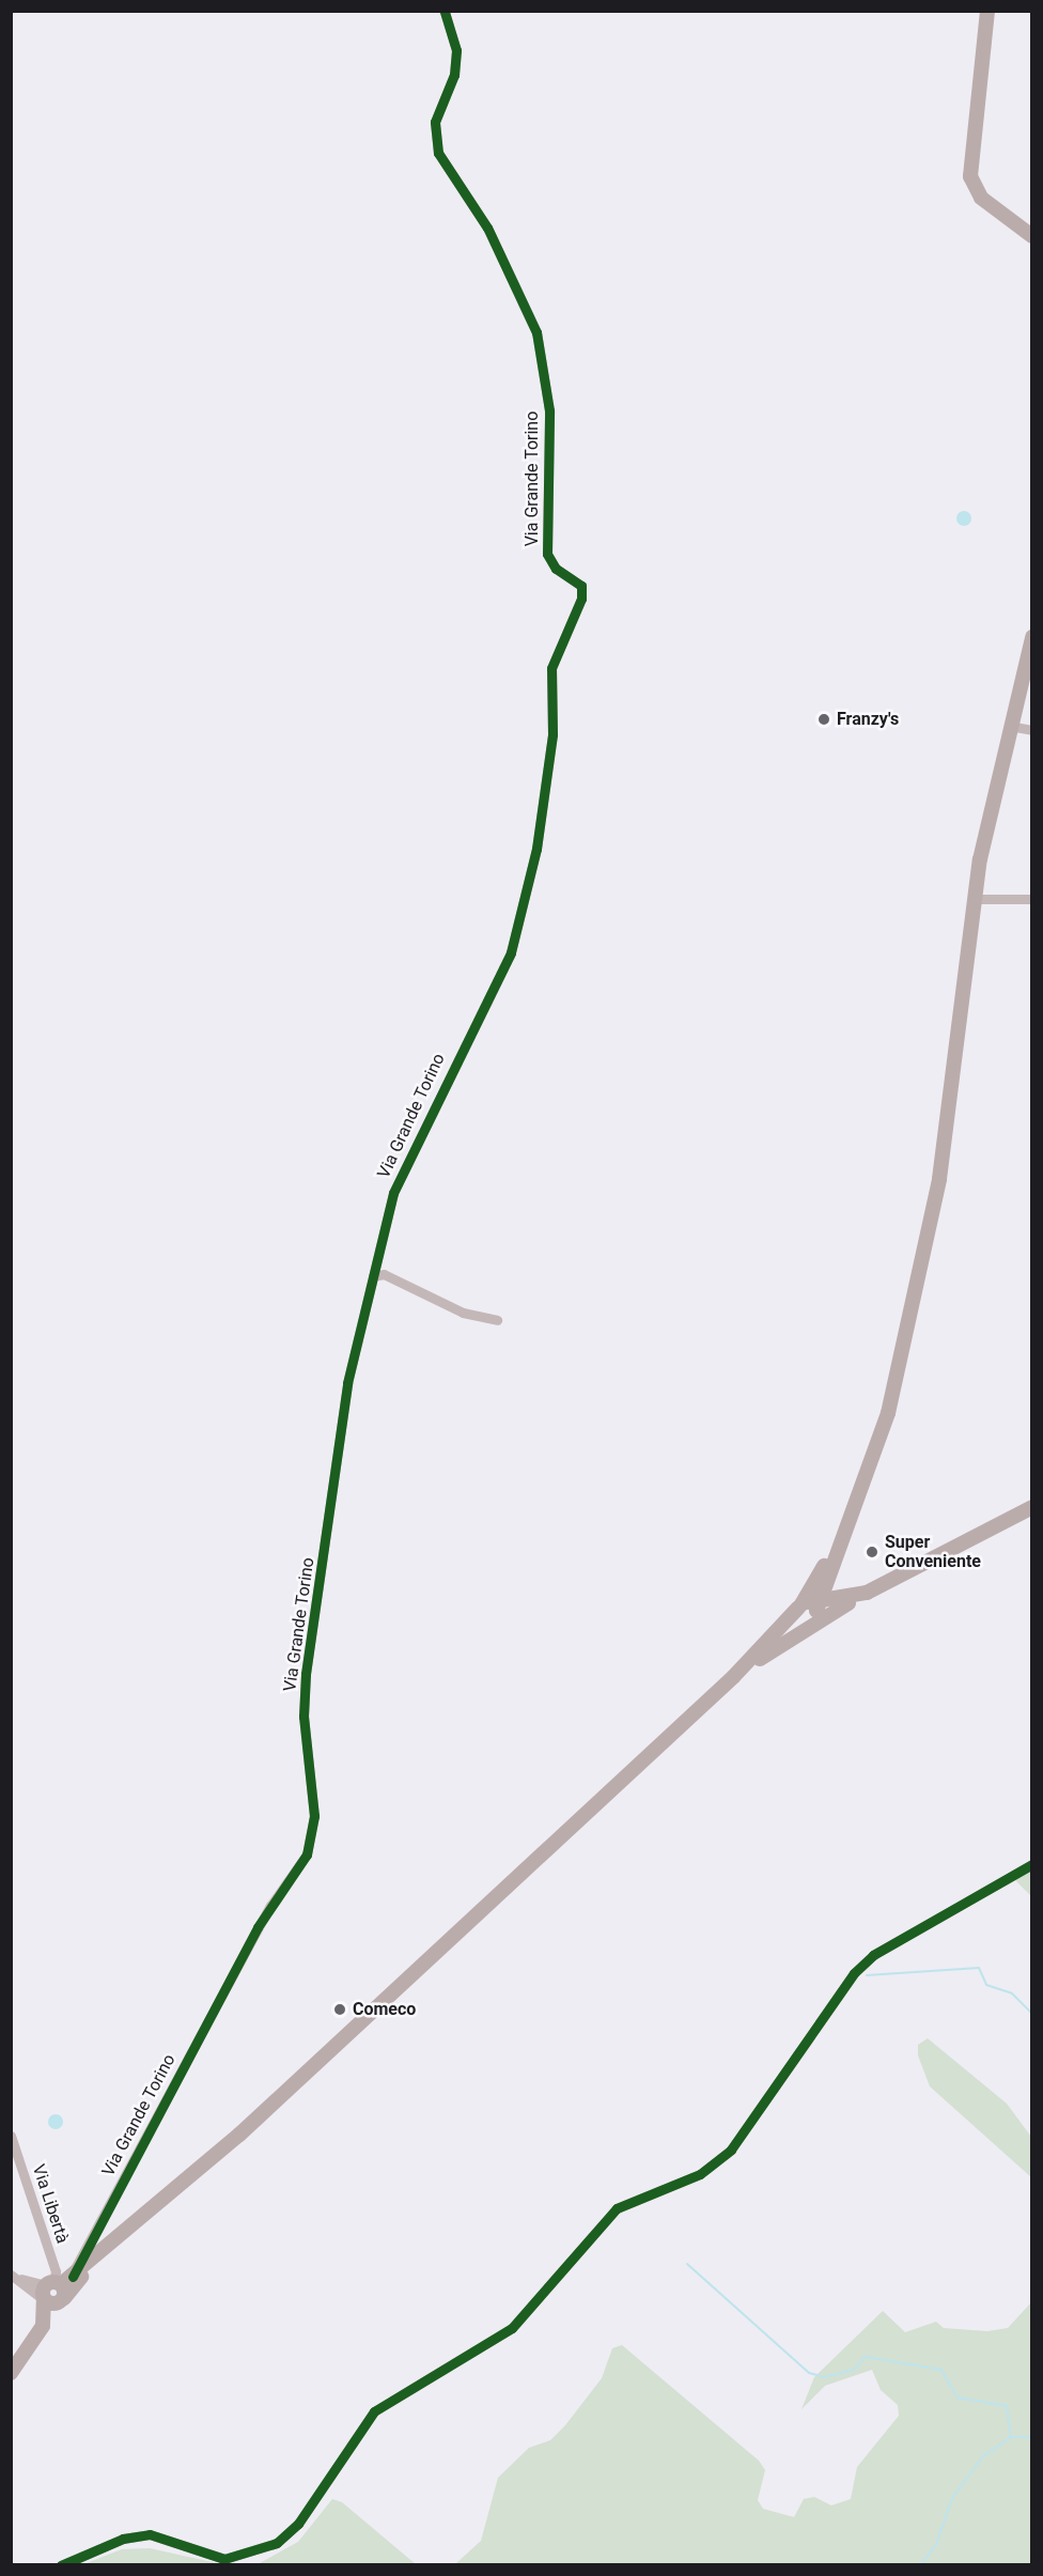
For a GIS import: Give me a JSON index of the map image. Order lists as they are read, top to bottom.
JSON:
{
  "streets": {
    "street": ["Via Grande Torino", "Via Libertà"]
  },
  "crossings": [
    ["Via Grande Torino", "Via Libertà"]
  ],
  "places": ["Franzy's", "Super Conveniente", "Comeco"]
}
